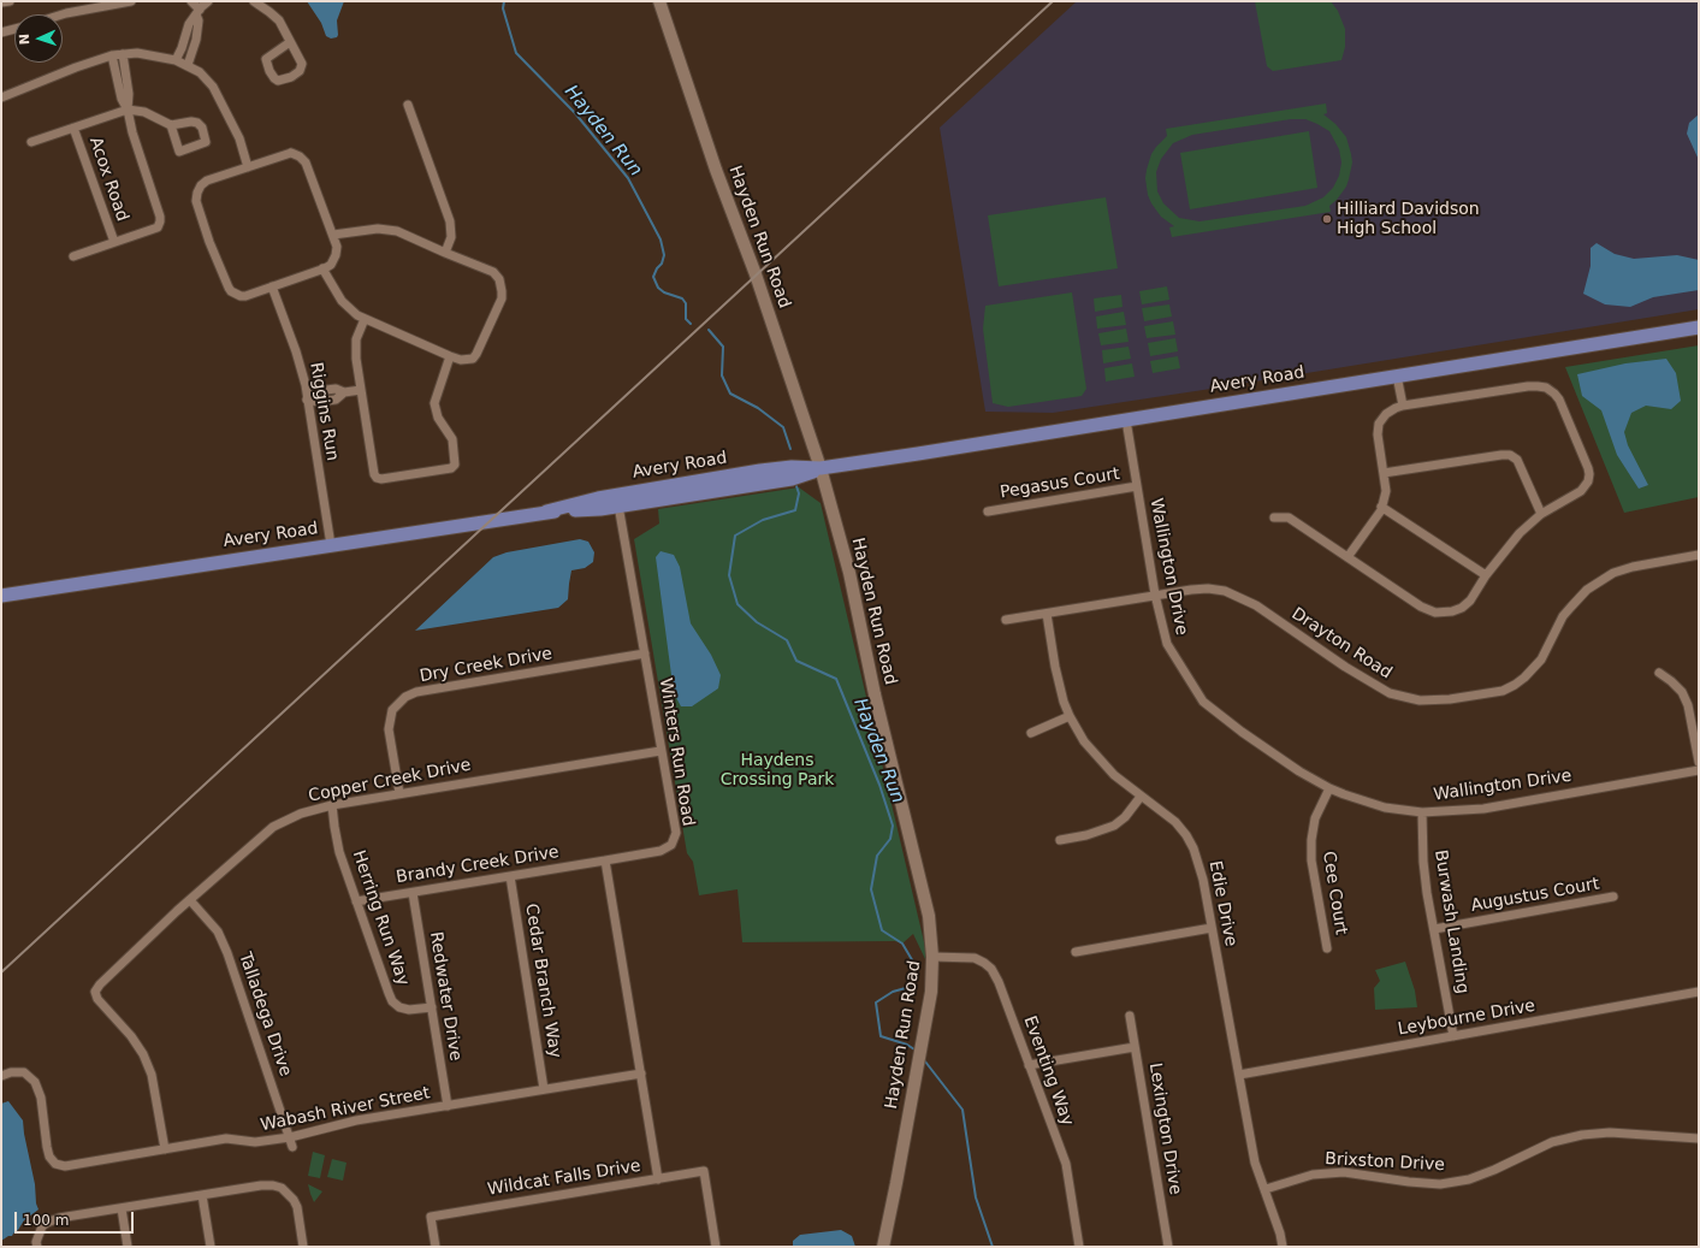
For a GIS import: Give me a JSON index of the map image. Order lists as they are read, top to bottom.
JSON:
{
  "streets": {
    "main road": ["Hayden Run Road", "Avery Road"],
    "street": [
      "Acox Road",
      "Riggins Run",
      "Pegasus Court",
      "Wallington Drive",
      "Drayton Road",
      "Dry Creek Drive",
      "Winters Run Road",
      "Copper Creek Drive",
      "Brandy Creek Drive",
      "Cee Court",
      "Augustus Court",
      "Edie Drive",
      "Herring Run Way",
      "Burwash Landing",
      "Cedar Branch Way",
      "Redwater Drive",
      "Talladega Drive",
      "Leybourne Drive",
      "Eventing Way",
      "Wabash River Street",
      "Lexington Drive",
      "Brixston Drive",
      "Wildcat Falls Drive"
    ]
  },
  "crossings": [
    ["Hayden Run Road", "Avery Road"],
    ["Hayden Run Road", "Eventing Way"],
    ["Avery Road", "Riggins Run"],
    ["Avery Road", "Wallington Drive"],
    ["Avery Road", "Winters Run Road"],
    ["Pegasus Court", "Wallington Drive"],
    ["Wallington Drive", "Drayton Road"],
    ["Wallington Drive", "Cee Court"],
    ["Wallington Drive", "Burwash Landing"],
    ["Drayton Road", "Edie Drive"],
    ["Dry Creek Drive", "Winters Run Road"],
    ["Dry Creek Drive", "Copper Creek Drive"],
    ["Winters Run Road", "Copper Creek Drive"],
    ["Winters Run Road", "Brandy Creek Drive"],
    ["Copper Creek Drive", "Herring Run Way"],
    ["Copper Creek Drive", "Talladega Drive"],
    ["Copper Creek Drive", "Wabash River Street"],
    ["Brandy Creek Drive", "Herring Run Way"],
    ["Brandy Creek Drive", "Cedar Branch Way"],
    ["Brandy Creek Drive", "Redwater Drive"],
    ["Augustus Court", "Burwash Landing"],
    ["Edie Drive", "Leybourne Drive"],
    ["Edie Drive", "Brixston Drive"],
    ["Herring Run Way", "Redwater Drive"],
    ["Burwash Landing", "Leybourne Drive"],
    ["Cedar Branch Way", "Wabash River Street"],
    ["Redwater Drive", "Wabash River Street"],
    ["Talladega Drive", "Wabash River Street"]
  ],
  "water": ["Hayden Run"],
  "parks": ["Haydens Crossing Park"],
  "places": ["Hilliard Davidson High School"],
  "scale_bar": "100 m",
  "north": "left"
}
